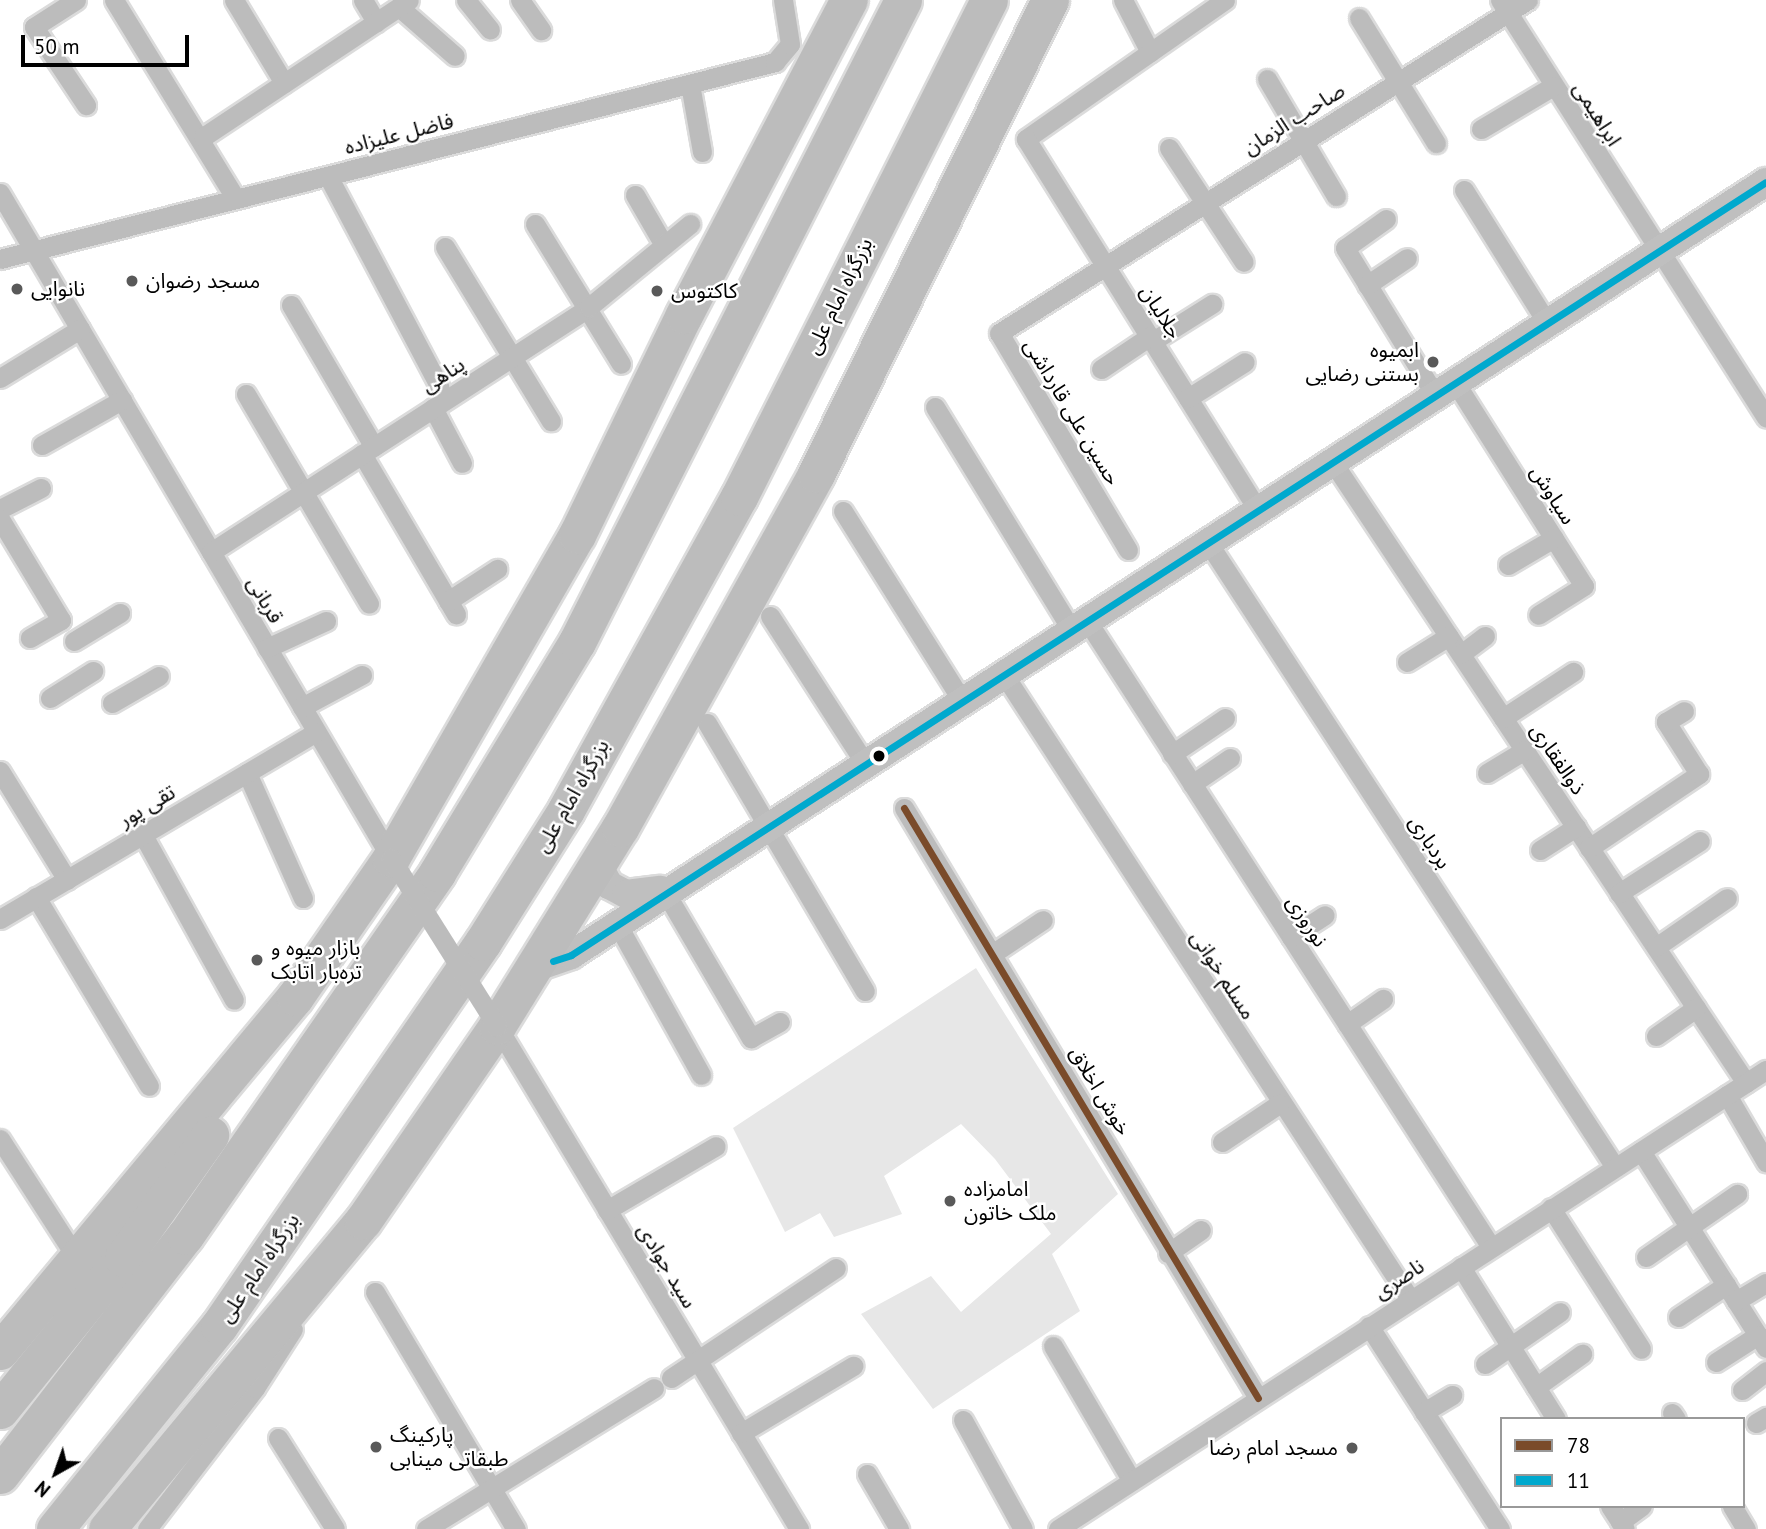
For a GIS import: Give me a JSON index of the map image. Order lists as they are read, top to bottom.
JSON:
{
  "streets": {
    "highway": ["بزرگراه امام علی"],
    "street": [
      "ابراهیمی",
      "صاحب الزمان",
      "فاضل علیزاده",
      "جلالیان",
      "پناهی",
      "حسین علی قارداشی",
      "سیاوش",
      "قربانی",
      "ذوالفقاری",
      "تقی پور",
      "بردباری",
      "نوروزی",
      "مسلم خوانی",
      "خوش اخلاق",
      "سید جوادی",
      "ناصری"
    ]
  },
  "crossings": [
    ["ابراهیمی", "صاحب الزمان"],
    ["صاحب الزمان", "جلالیان"],
    ["صاحب الزمان", "حسین علی قارداشی"],
    ["فاضل علیزاده", "قربانی"],
    ["جلالیان", "حسین علی قارداشی"],
    ["پناهی", "قربانی"],
    ["قربانی", "تقی پور"],
    ["قربانی", "سید جوادی"],
    ["ذوالفقاری", "ناصری"],
    ["بردباری", "ناصری"],
    ["نوروزی", "ناصری"],
    ["مسلم خوانی", "ناصری"],
    ["خوش اخلاق", "ناصری"]
  ],
  "places": [
    "مسجد رضوان",
    "نانوایی",
    "کاکتوس",
    "ابمیوه بستنی رضایی",
    "بازار میوه و تره‌بار اتابک",
    "امامزاده ملک خاتون",
    "پارکینگ طبقاتی مینابی",
    "مسجد امام رضا"
  ],
  "lines": ["transit line 11", "transit line 78"],
  "legend": ["78", "11"],
  "scale_bar": "50 m",
  "north": "bottom left"
}
